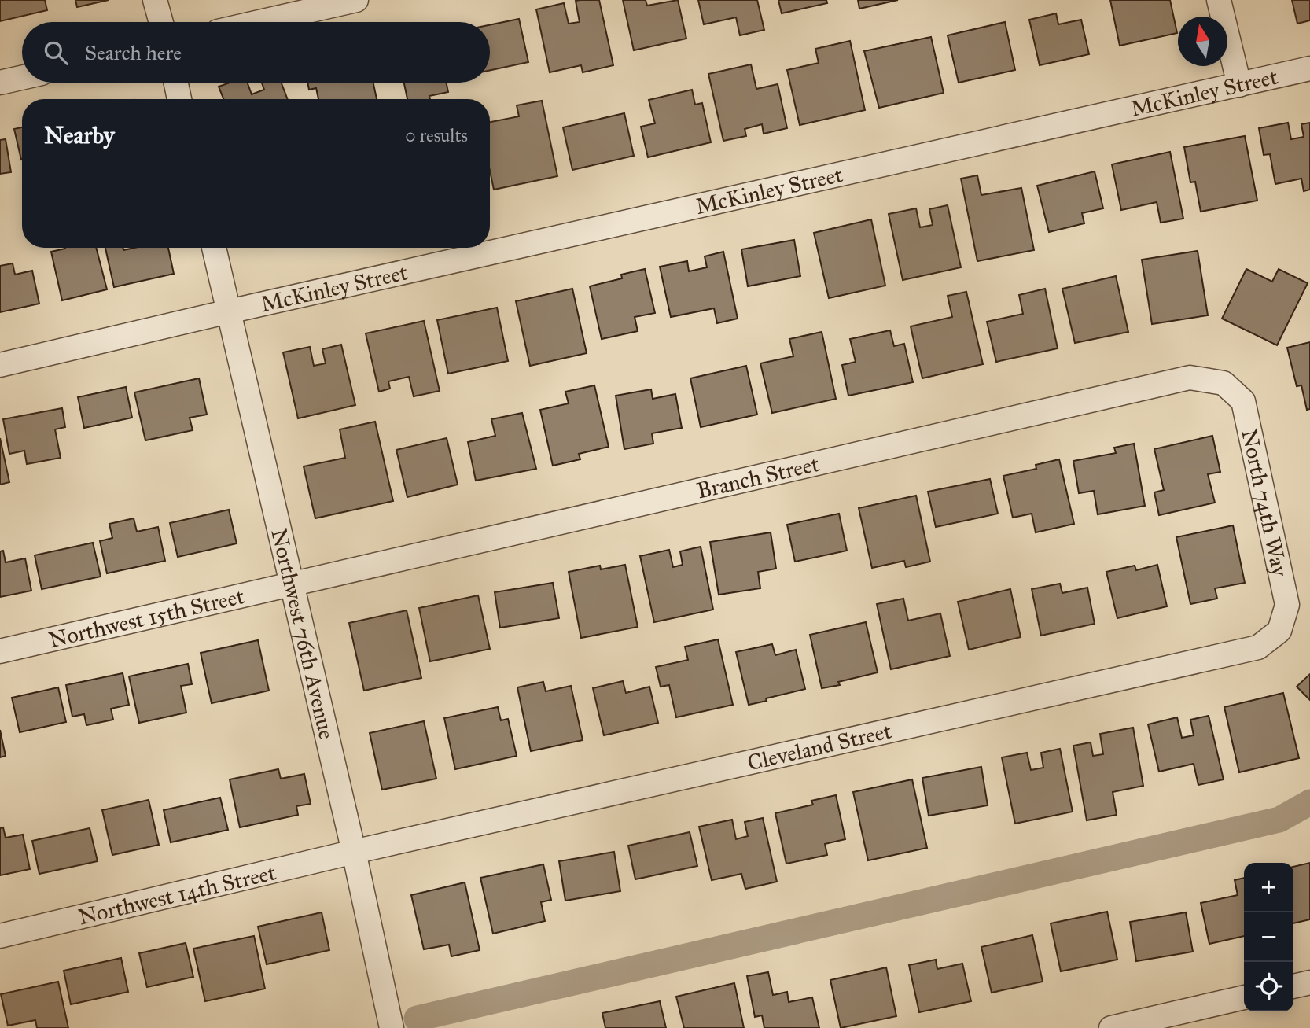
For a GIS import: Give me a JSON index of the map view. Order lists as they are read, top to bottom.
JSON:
{
  "streets": {
    "street": [
      "McKinley Street",
      "Branch Street",
      "North 74th Way",
      "Northwest 15th Street",
      "Northwest 76th Avenue",
      "Cleveland Street",
      "Northwest 14th Street"
    ]
  },
  "crossings": [
    ["McKinley Street", "Northwest 76th Avenue"],
    ["Branch Street", "North 74th Way"],
    ["Branch Street", "Northwest 15th Street"],
    ["Branch Street", "Northwest 76th Avenue"],
    ["North 74th Way", "Cleveland Street"],
    ["Northwest 15th Street", "Northwest 76th Avenue"],
    ["Northwest 76th Avenue", "Cleveland Street"],
    ["Northwest 76th Avenue", "Northwest 14th Street"],
    ["Cleveland Street", "Northwest 14th Street"]
  ],
  "north": "top",
  "page": {
    "search": "Search here",
    "heading": ["Nearby", "0 results"],
    "map_buttons": ["+", "−"]
  }
}
